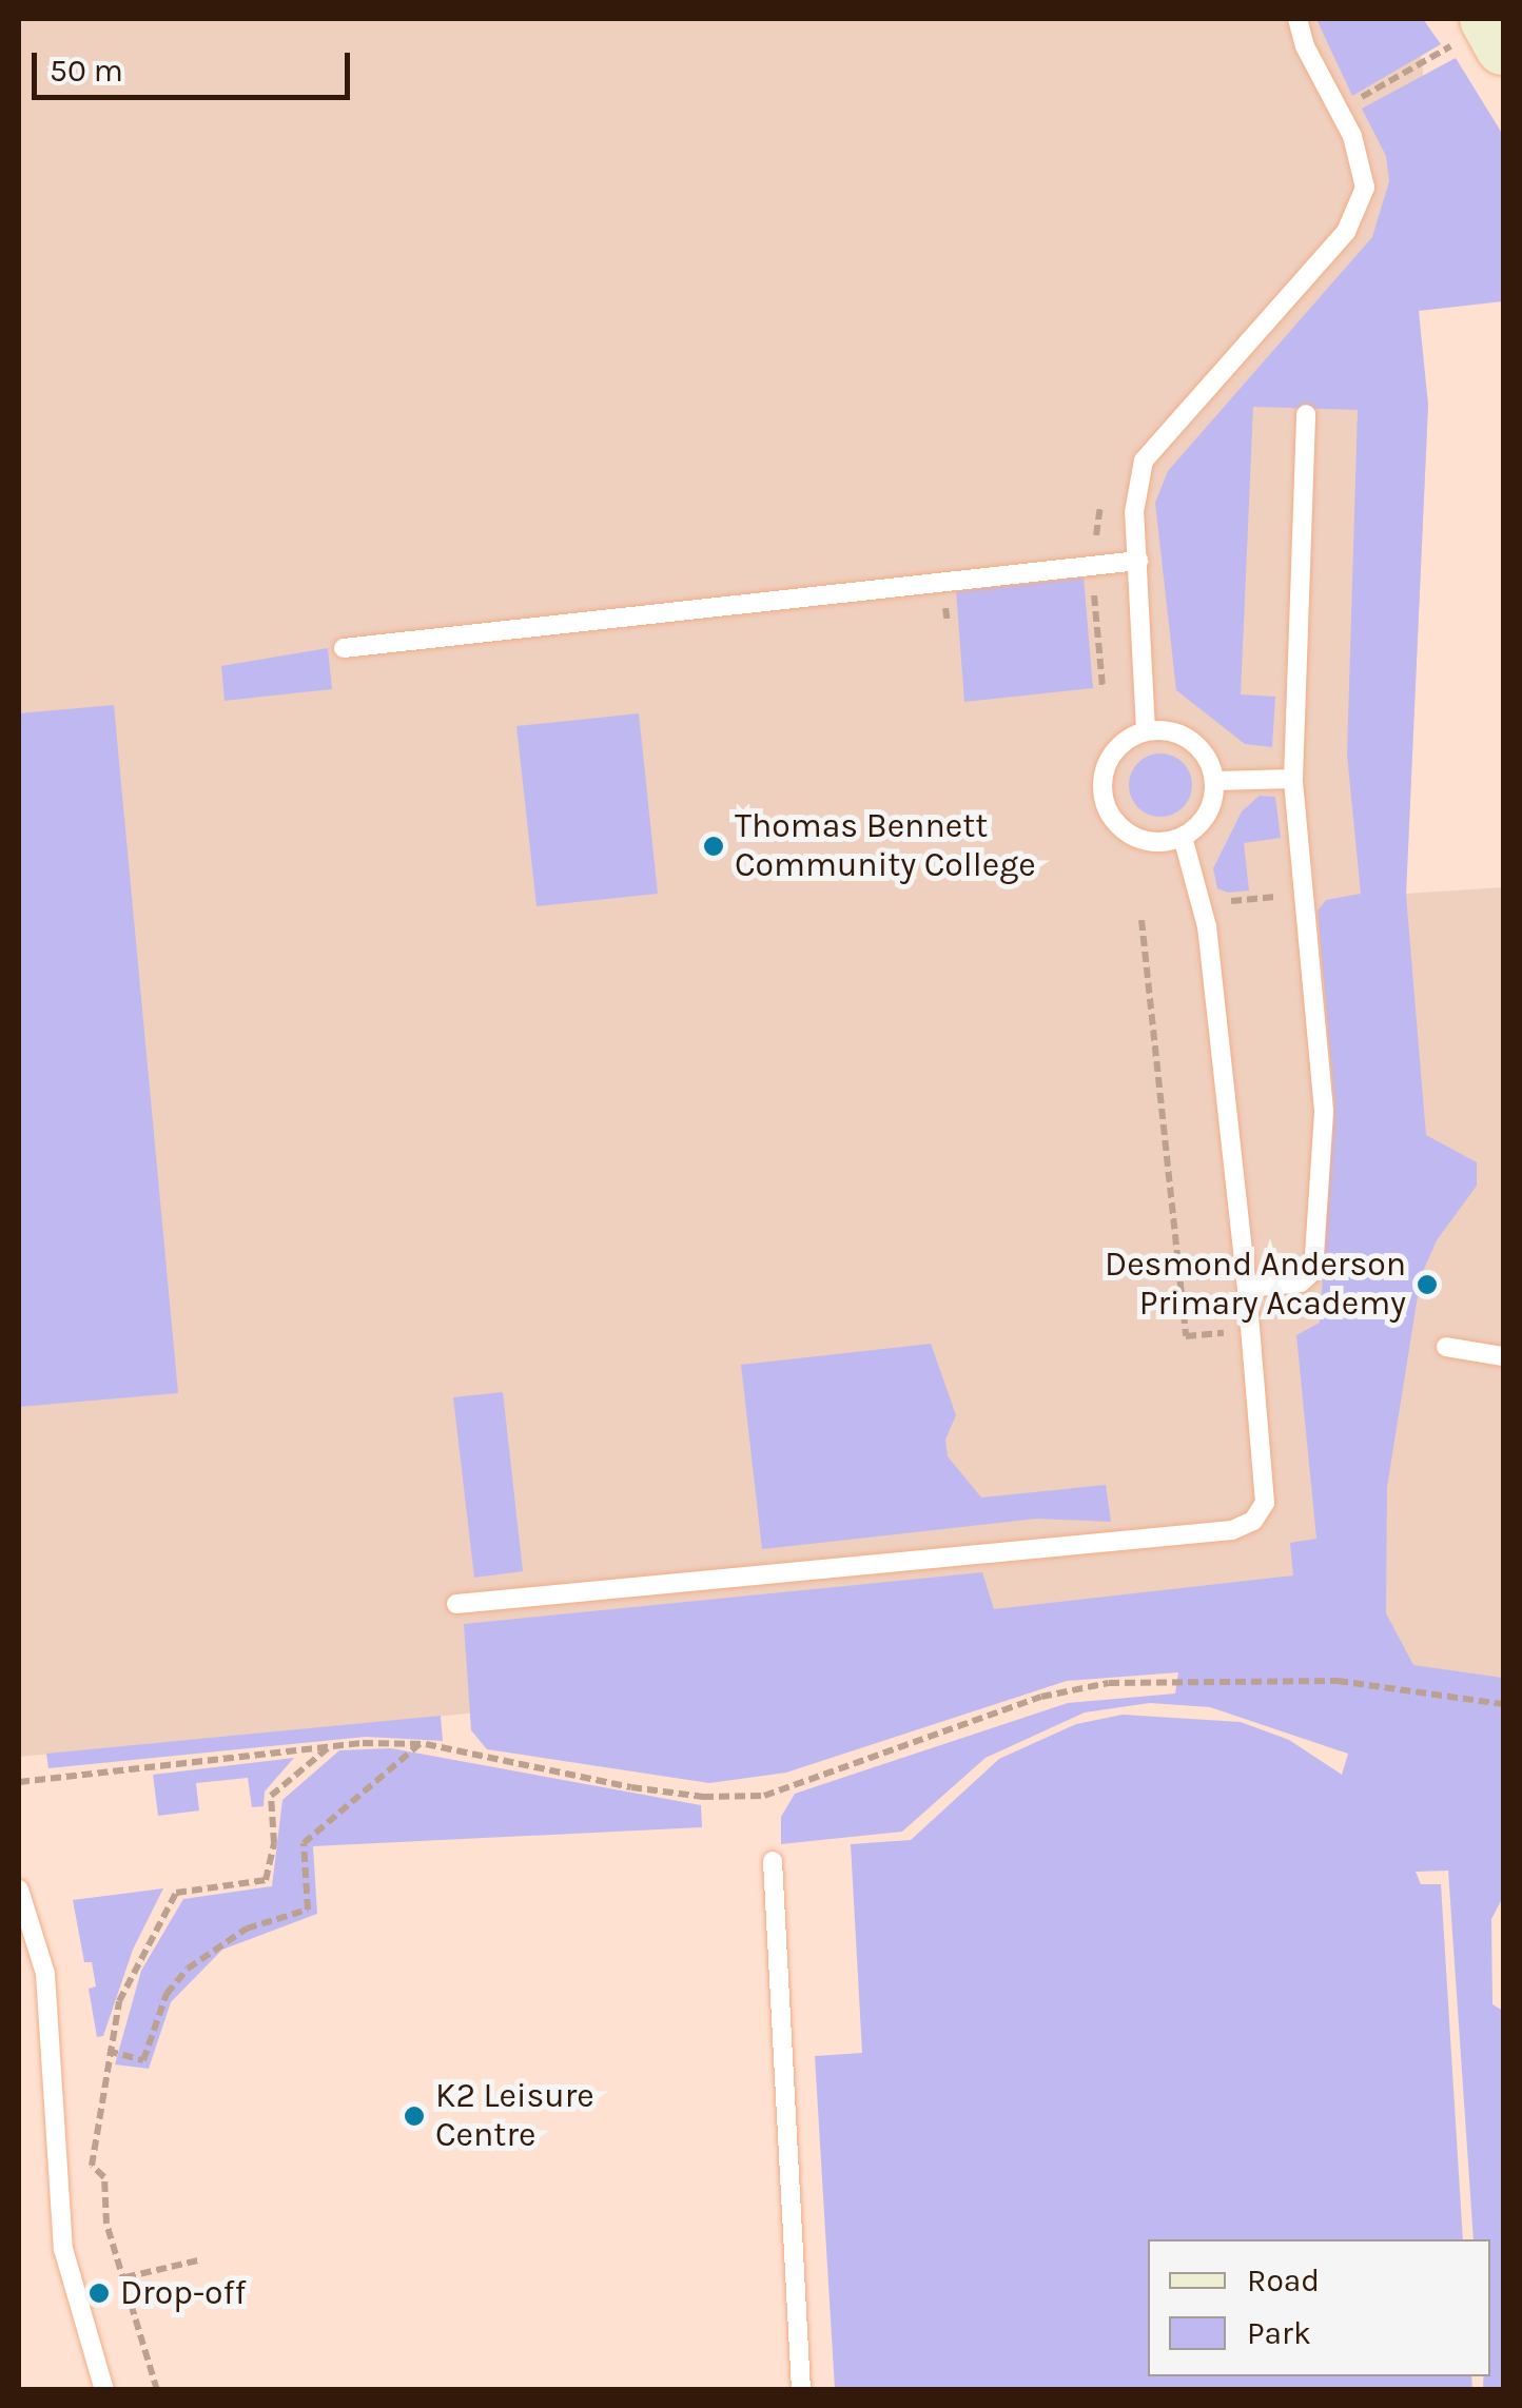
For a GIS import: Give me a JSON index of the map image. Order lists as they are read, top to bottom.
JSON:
{
  "places": [
    "Thomas Bennett Community College",
    "Desmond Anderson Primary Academy",
    "K2 Leisure Centre",
    "Drop-off"
  ],
  "legend": ["Road", "Park"],
  "scale_bar": "50 m"
}
